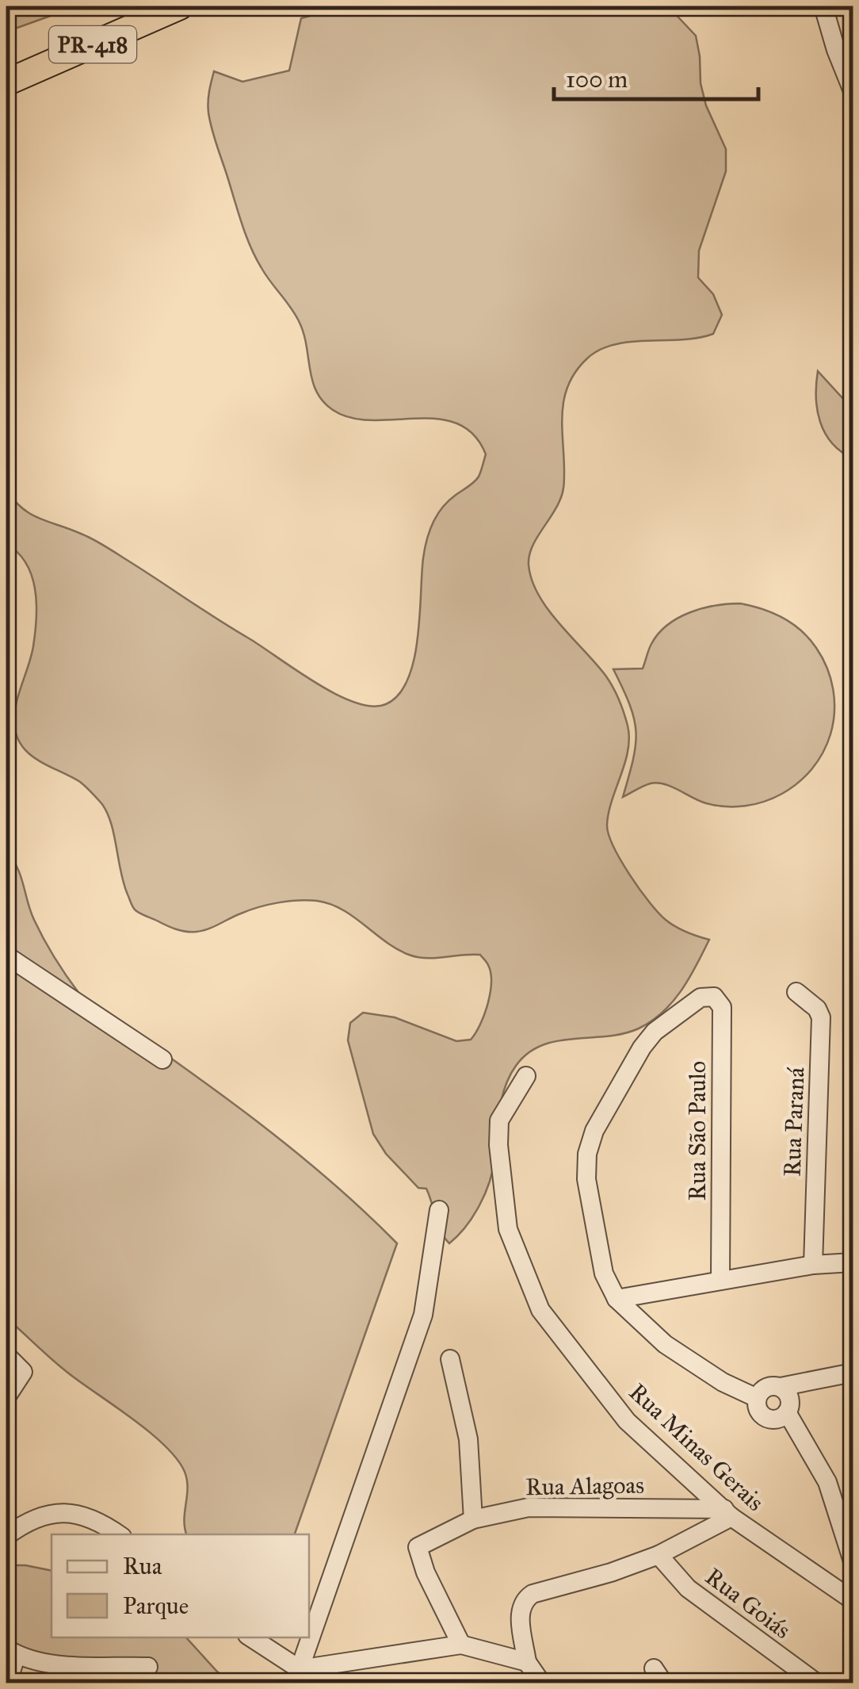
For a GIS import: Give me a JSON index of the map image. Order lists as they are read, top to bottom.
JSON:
{
  "streets": {
    "highway": ["PR-418"],
    "street": [
      "Rua Paraná",
      "Rua São Paulo",
      "Rua Minas Gerais",
      "Rua Alagoas",
      "Rua Goiás"
    ]
  },
  "crossings": [
    ["Rua Minas Gerais", "Rua Alagoas"]
  ],
  "legend": ["Rua", "Parque"],
  "scale_bar": "100 m"
}
